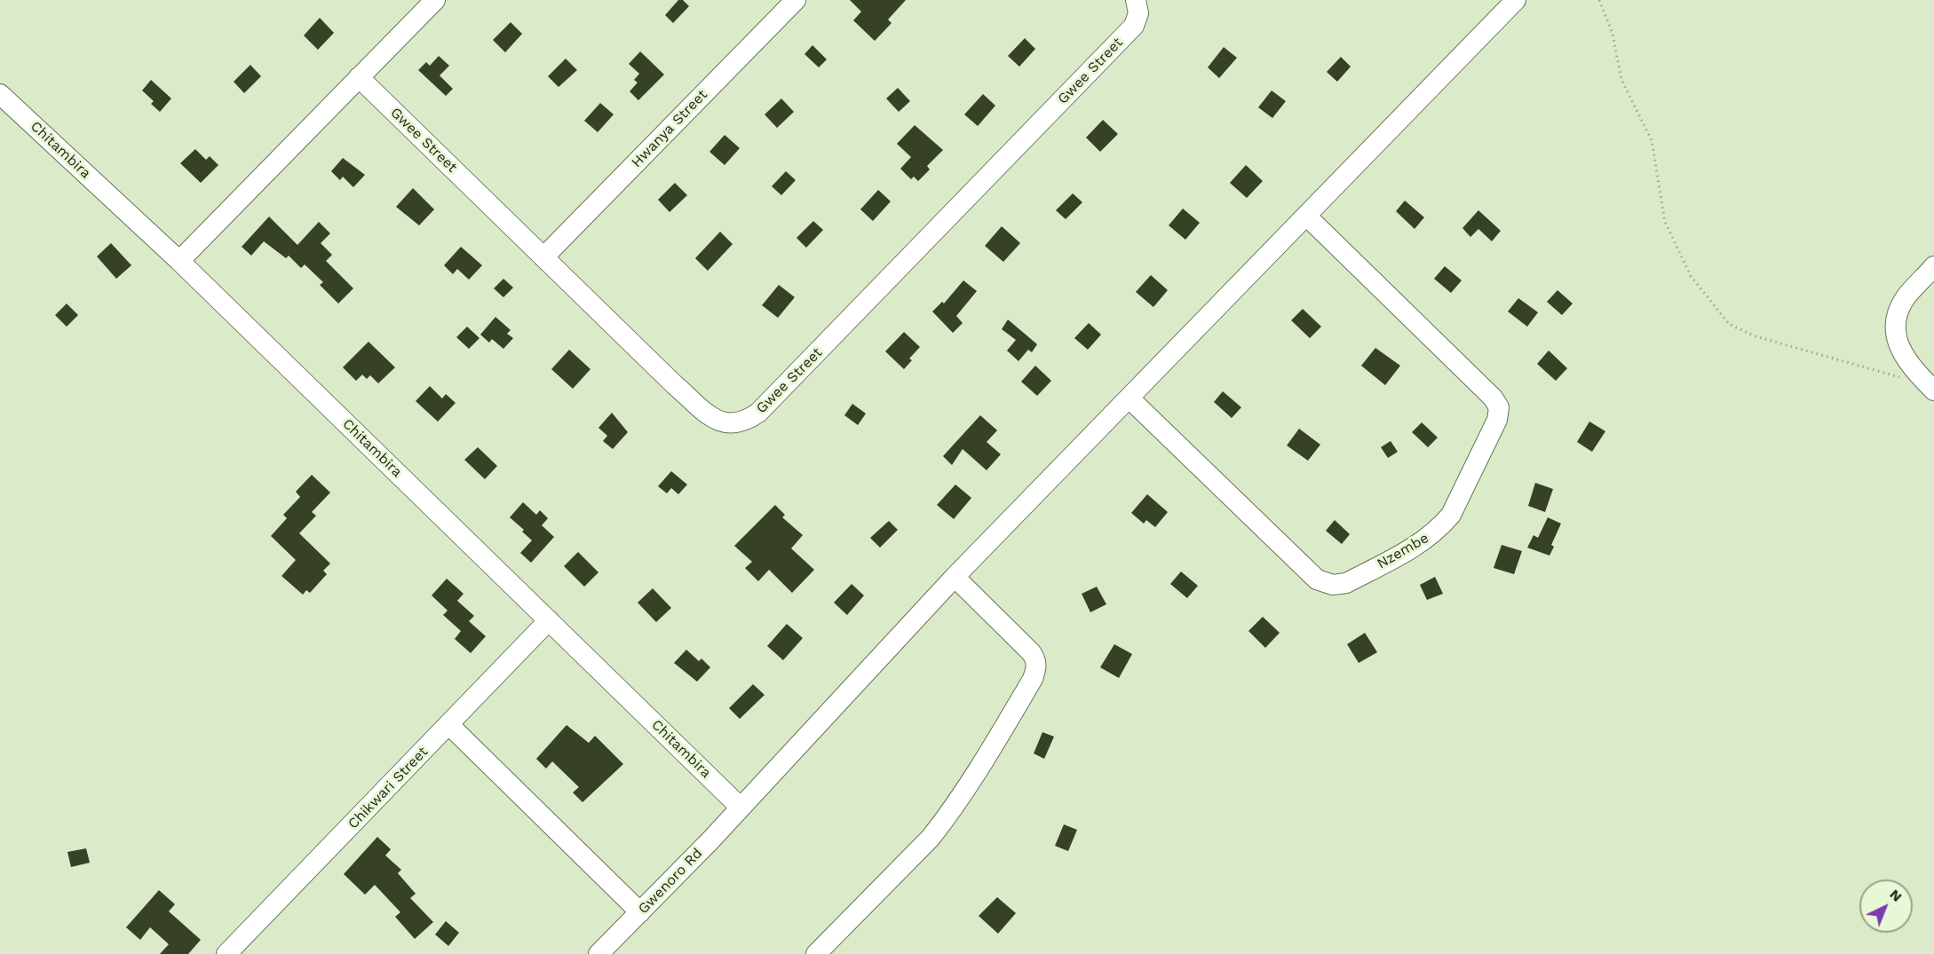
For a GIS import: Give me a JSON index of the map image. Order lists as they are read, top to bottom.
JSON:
{
  "streets": {
    "street": [
      "Gwee Street",
      "Hwanya Street",
      "Chitambira",
      "Nzembe",
      "Chikwari Street",
      "Gwenoro Rd"
    ]
  },
  "crossings": [
    ["Gwee Street", "Hwanya Street"],
    ["Chitambira", "Chikwari Street"],
    ["Chitambira", "Gwenoro Rd"],
    ["Nzembe", "Gwenoro Rd"]
  ],
  "north": "top right"
}
